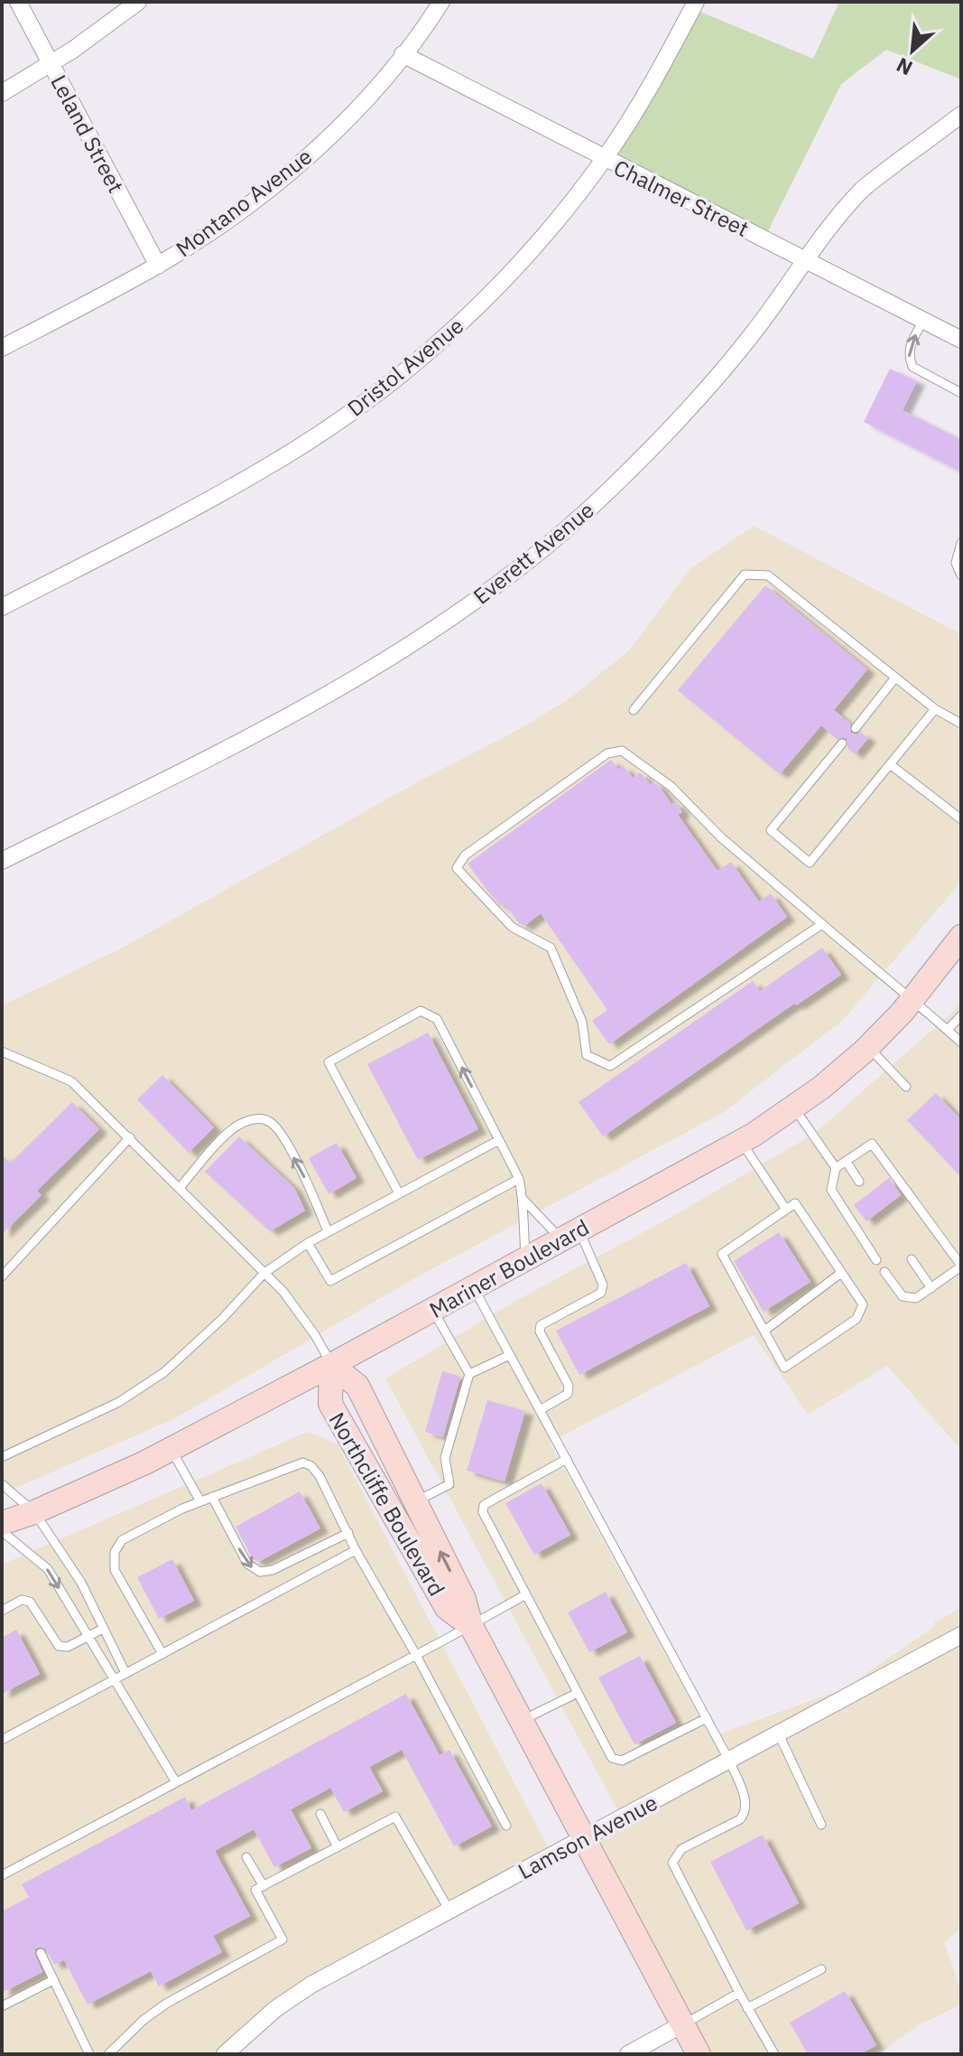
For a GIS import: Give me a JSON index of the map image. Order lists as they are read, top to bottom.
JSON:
{
  "streets": {
    "main road": ["Mariner Boulevard", "Northcliffe Boulevard"],
    "street": [
      "Leland Street",
      "Chalmer Street",
      "Montano Avenue",
      "Dristol Avenue",
      "Everett Avenue",
      "Lamson Avenue"
    ]
  },
  "crossings": [
    ["Leland Street", "Montano Avenue"],
    ["Chalmer Street", "Montano Avenue"],
    ["Chalmer Street", "Dristol Avenue"],
    ["Chalmer Street", "Everett Avenue"],
    ["Mariner Boulevard", "Northcliffe Boulevard"],
    ["Northcliffe Boulevard", "Lamson Avenue"]
  ],
  "north": "bottom left"
}
